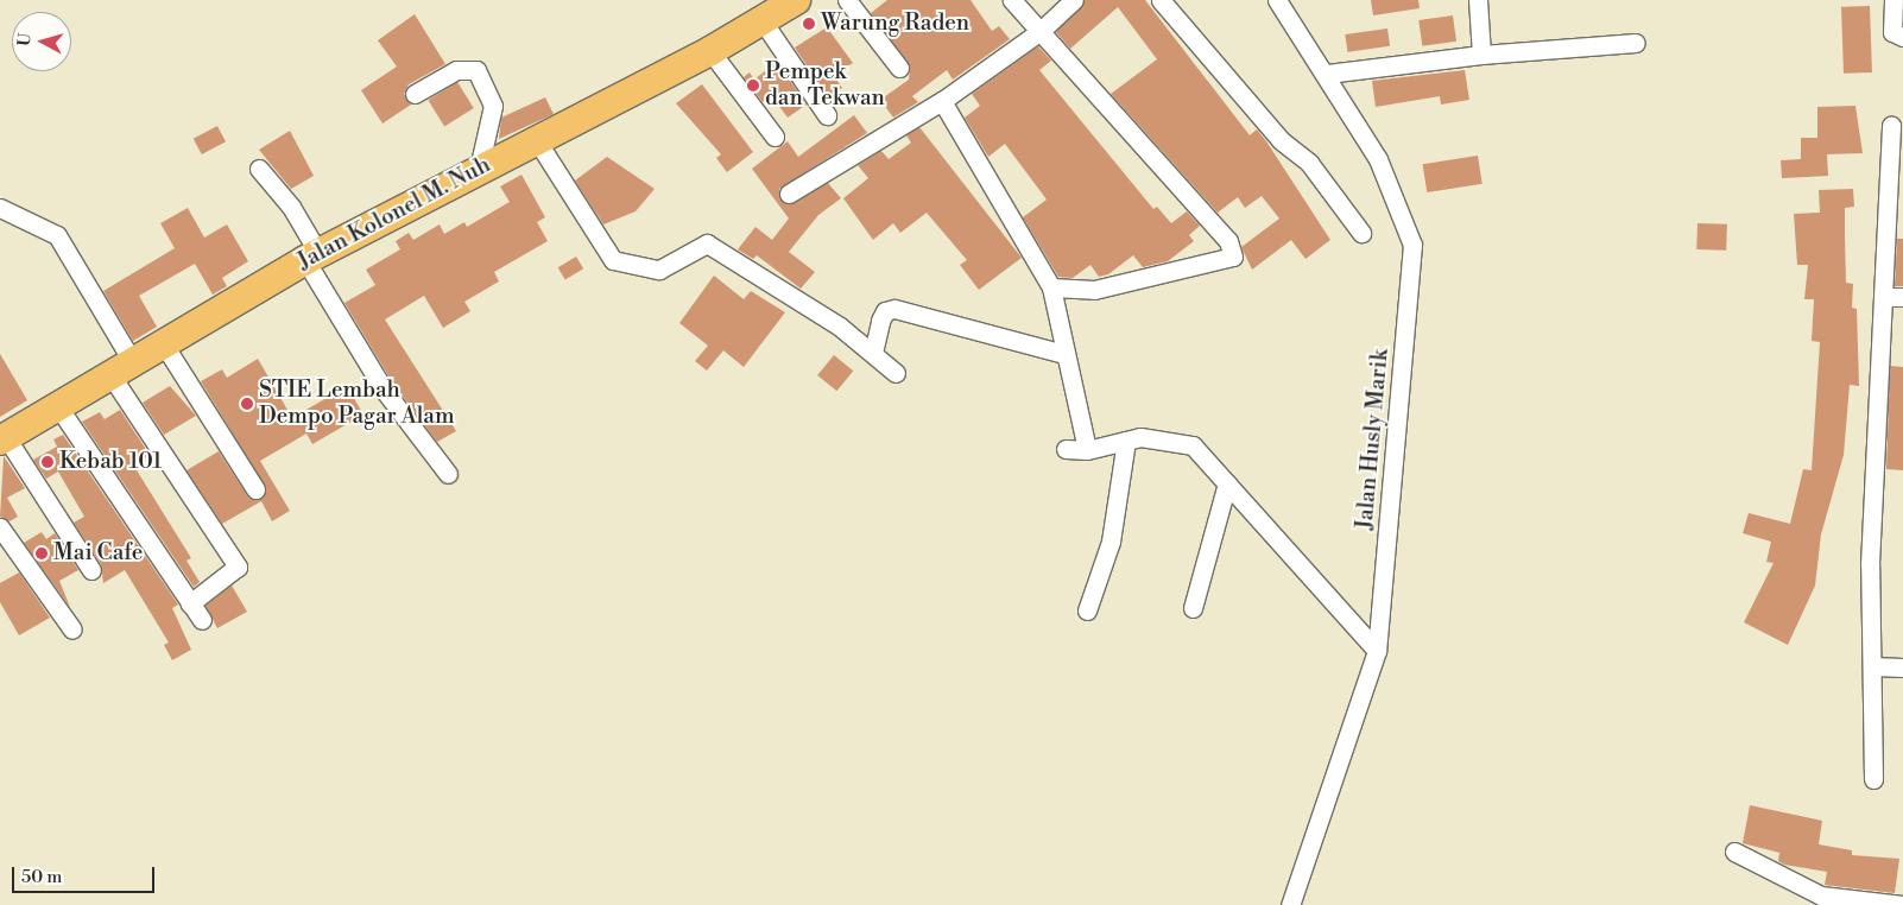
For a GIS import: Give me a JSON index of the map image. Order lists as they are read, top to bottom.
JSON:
{
  "streets": {
    "main road": ["Jalan Kolonel M. Nuh"],
    "street": ["Jalan Husly Marik"]
  },
  "places": [
    "Warung Raden",
    "Pempek dan Tekwan",
    "STIE Lembah Dempo Pagar Alam",
    "Kebab 101",
    "Mai Cafe"
  ],
  "scale_bar": "50 m",
  "north": "left"
}
